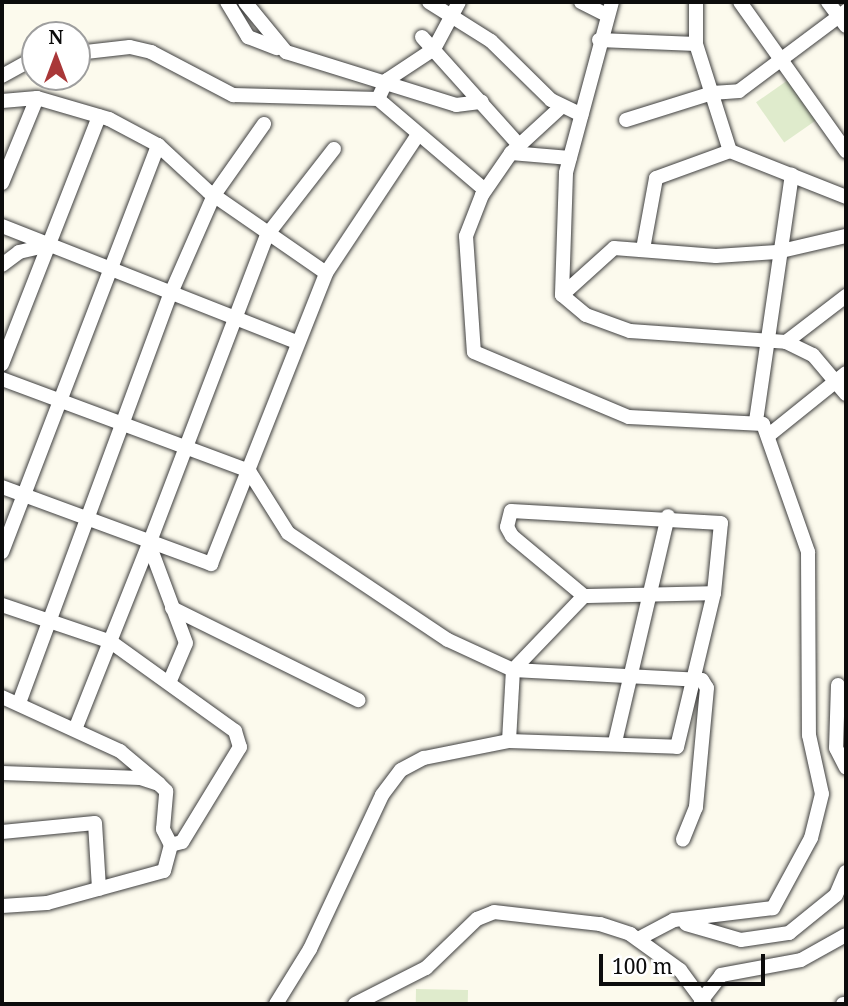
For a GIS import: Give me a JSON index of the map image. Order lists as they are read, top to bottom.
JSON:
{
  "scale_bar": "100 m",
  "north": "top"
}
